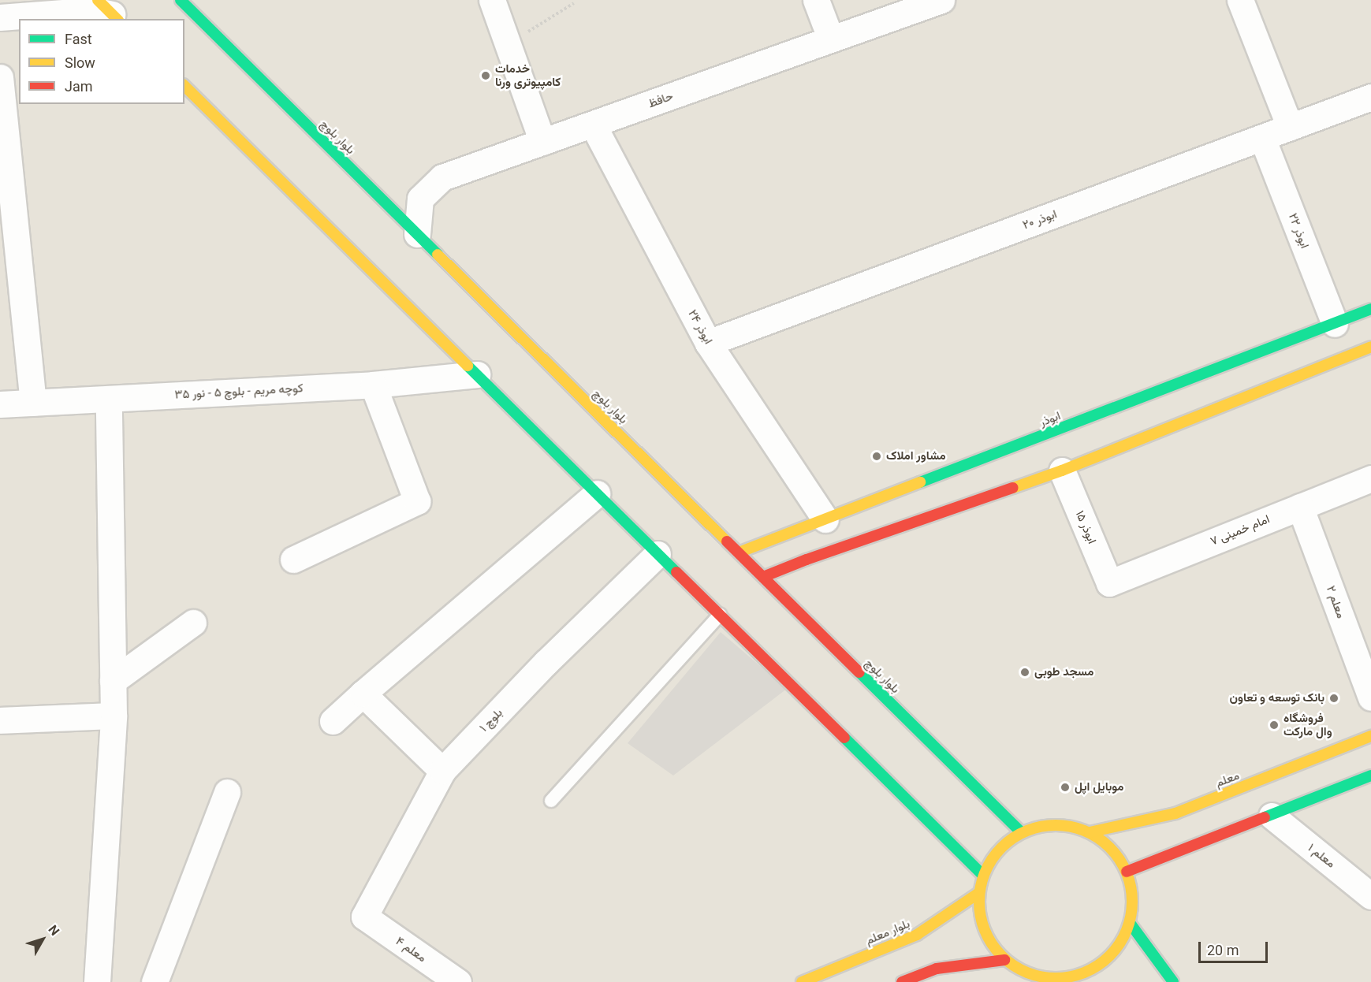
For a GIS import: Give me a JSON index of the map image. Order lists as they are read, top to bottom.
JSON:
{
  "streets": {
    "main road": [
      "بلوار بلوچ",
      "ابوذر",
      "معلم",
      "بلوار معلم"
    ],
    "street": [
      "حافظ",
      "ابوذر ۲۰",
      "ابوذر ۲۲",
      "ابوذر ۲۴",
      "کوچه مریم - بلوچ ۵ - نور ۳۵",
      "ابوذر ۱۵",
      "امام خمینی ۷",
      "معلم ۲",
      "بلوچ ۱",
      "معلم ۱",
      "معلم ۴"
    ]
  },
  "crossings": [
    ["حافظ", "بلوار بلوچ"],
    ["حافظ", "ابوذر ۲۴"],
    ["بلوار بلوچ", "ابوذر"],
    ["بلوار بلوچ", "معلم"],
    ["بلوار بلوچ", "بلوار معلم"],
    ["ابوذر ۲۰", "ابوذر ۲۲"],
    ["ابوذر ۲۰", "ابوذر ۲۴"],
    ["ابوذر ۲۲", "ابوذر"],
    ["ابوذر ۲۴", "ابوذر"],
    ["ابوذر ۱۵", "امام خمینی ۷"],
    ["امام خمینی ۷", "معلم ۲"],
    ["بلوچ ۱", "معلم ۴"],
    ["معلم", "بلوار معلم"]
  ],
  "places": [
    "خدمات کامپیوتری ورنا",
    "مشاور املاک",
    "مسجد طوبی",
    "بانک توسعه و تعاون",
    "فروشگاه وال مارکت",
    "موبایل اپل"
  ],
  "legend": ["Fast", "Slow", "Jam"],
  "scale_bar": "20 m",
  "north": "top right"
}
